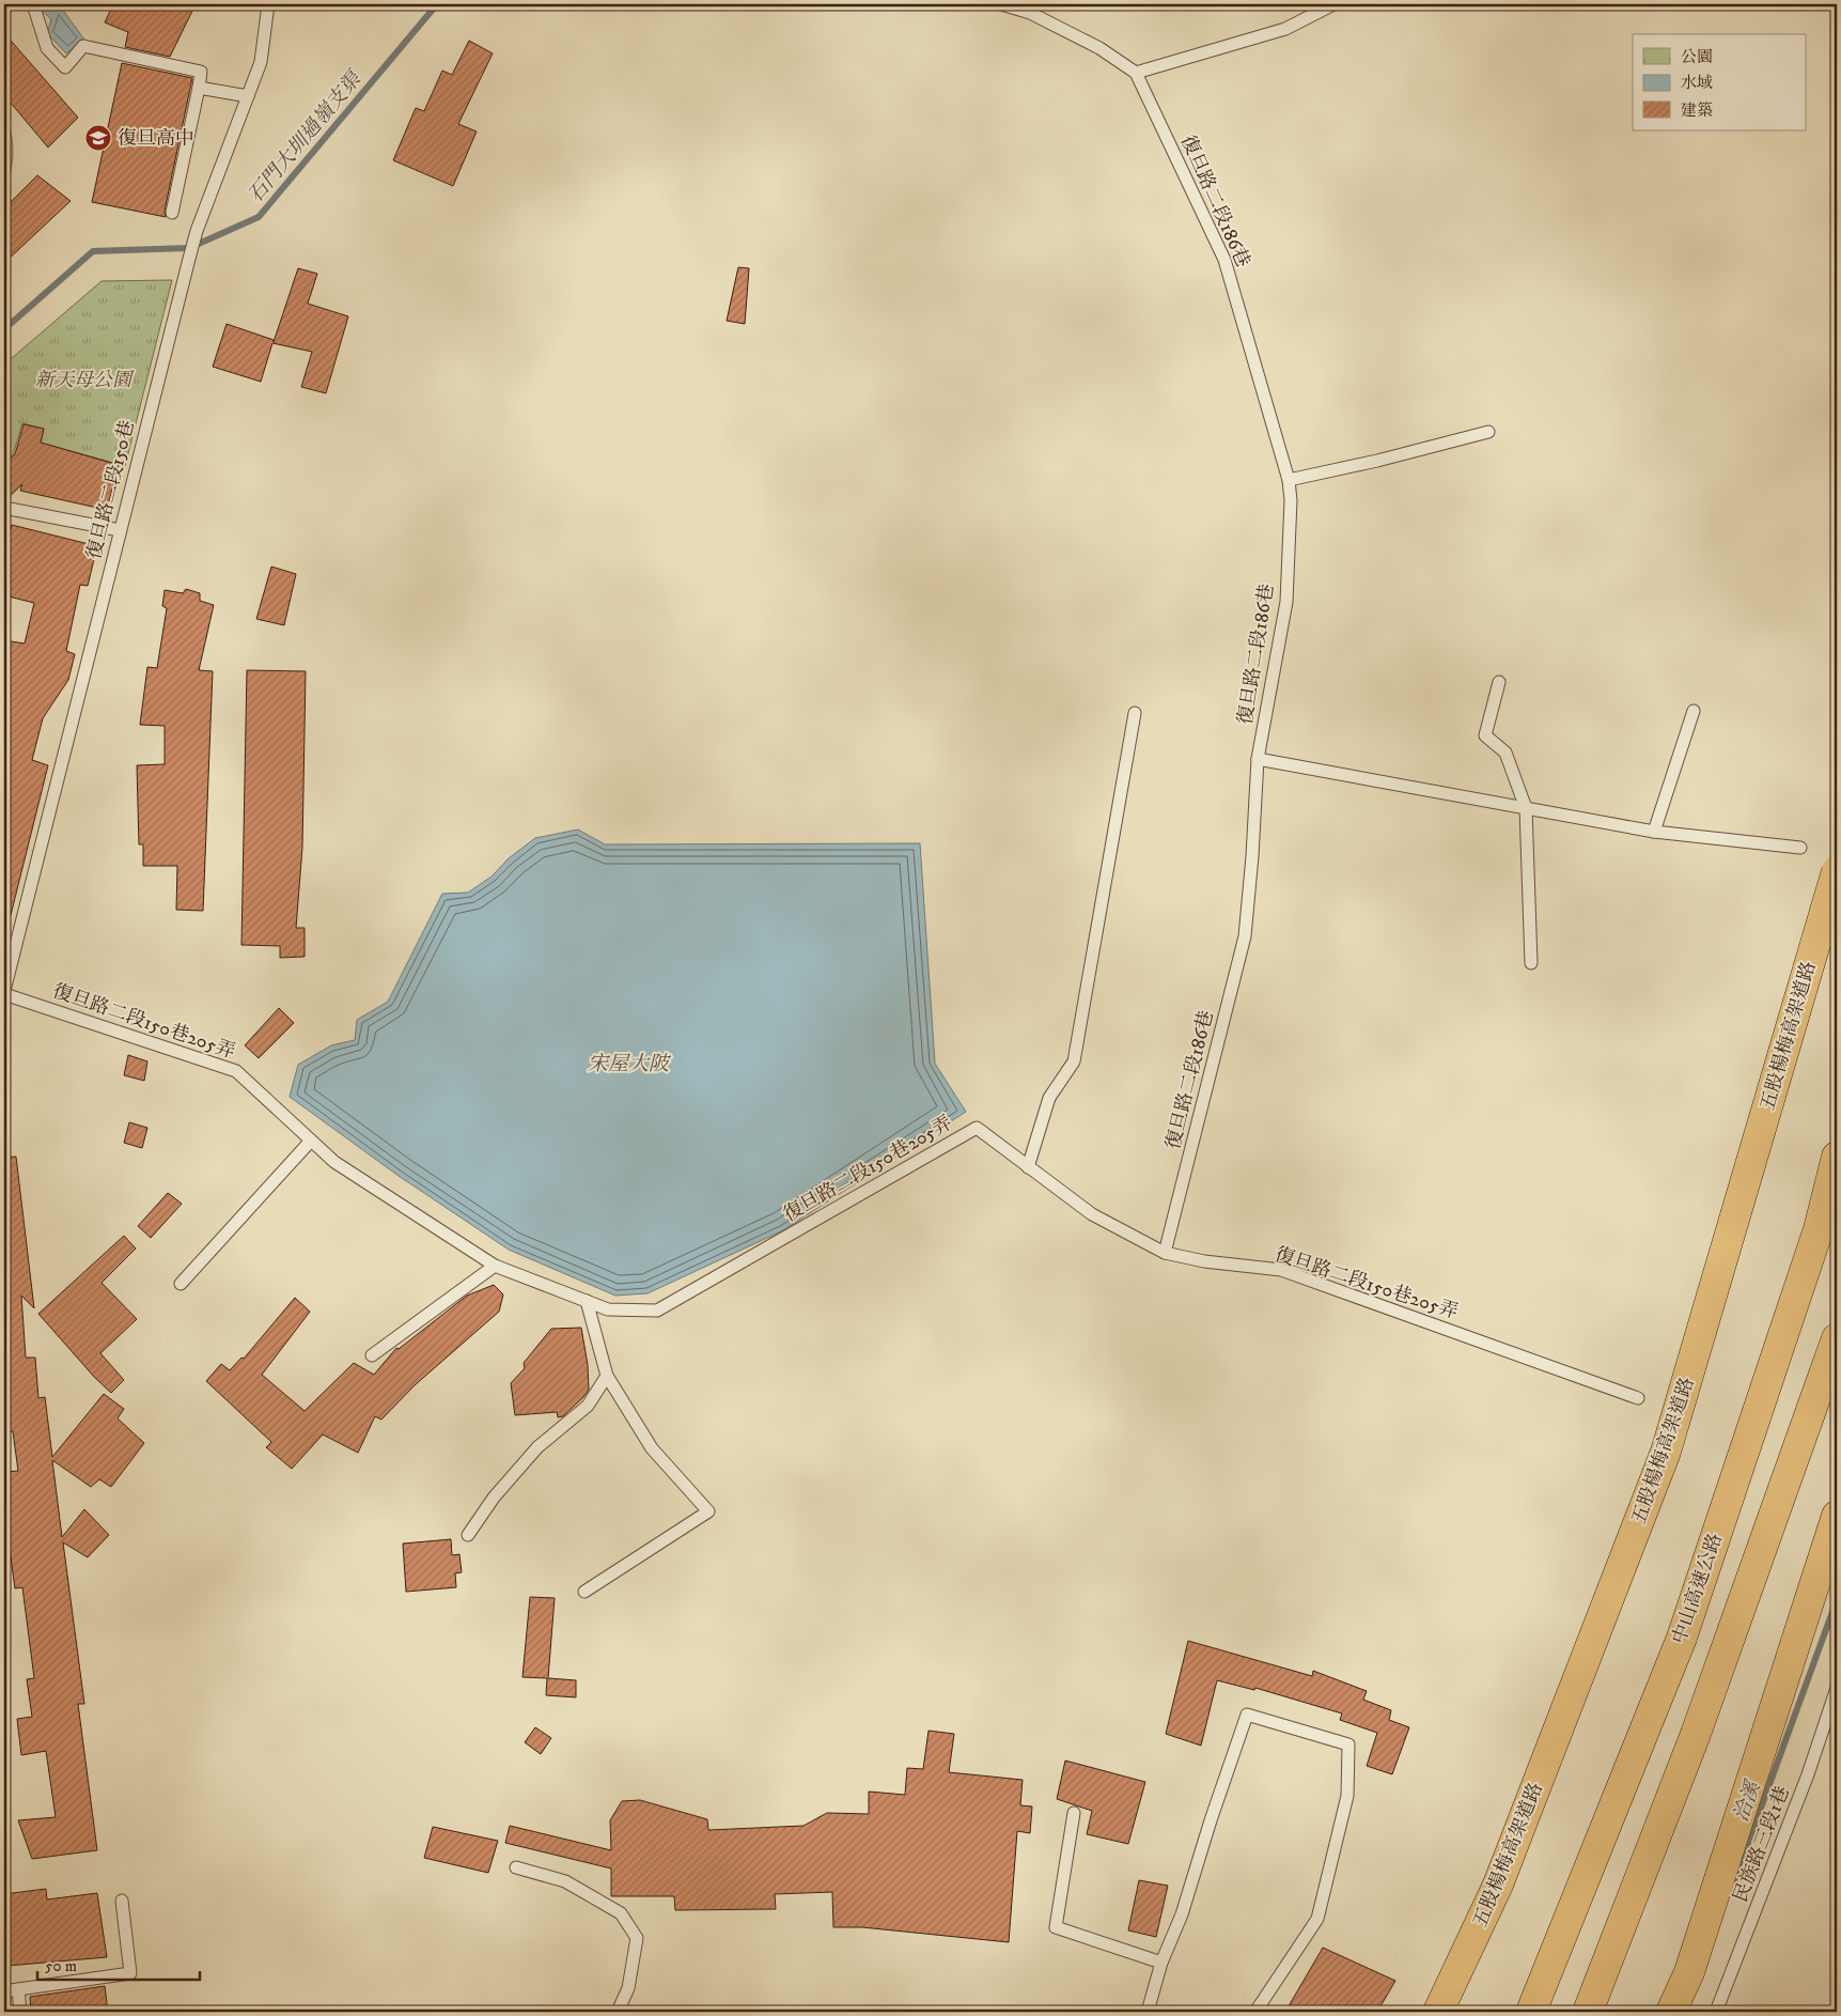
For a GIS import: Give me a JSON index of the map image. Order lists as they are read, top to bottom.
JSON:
{
  "streets": {
    "highway": ["五股楊梅高架道路", "中山高速公路"],
    "lane": [
      "復旦路二段186巷",
      "復旦路二段150巷",
      "復旦路二段150巷205弄",
      "民族路三段1巷"
    ]
  },
  "crossings": [
    ["復旦路二段186巷", "復旦路二段150巷205弄"],
    ["復旦路二段150巷", "復旦路二段150巷205弄"]
  ],
  "water": ["石門大圳過嶺支渠", "宋屋大陂", "洽溪"],
  "parks": ["新天母公園"],
  "places": {
    "school or university": ["復旦高中"]
  },
  "legend": ["公園", "水域", "建築"],
  "scale_bar": "50 m"
}
